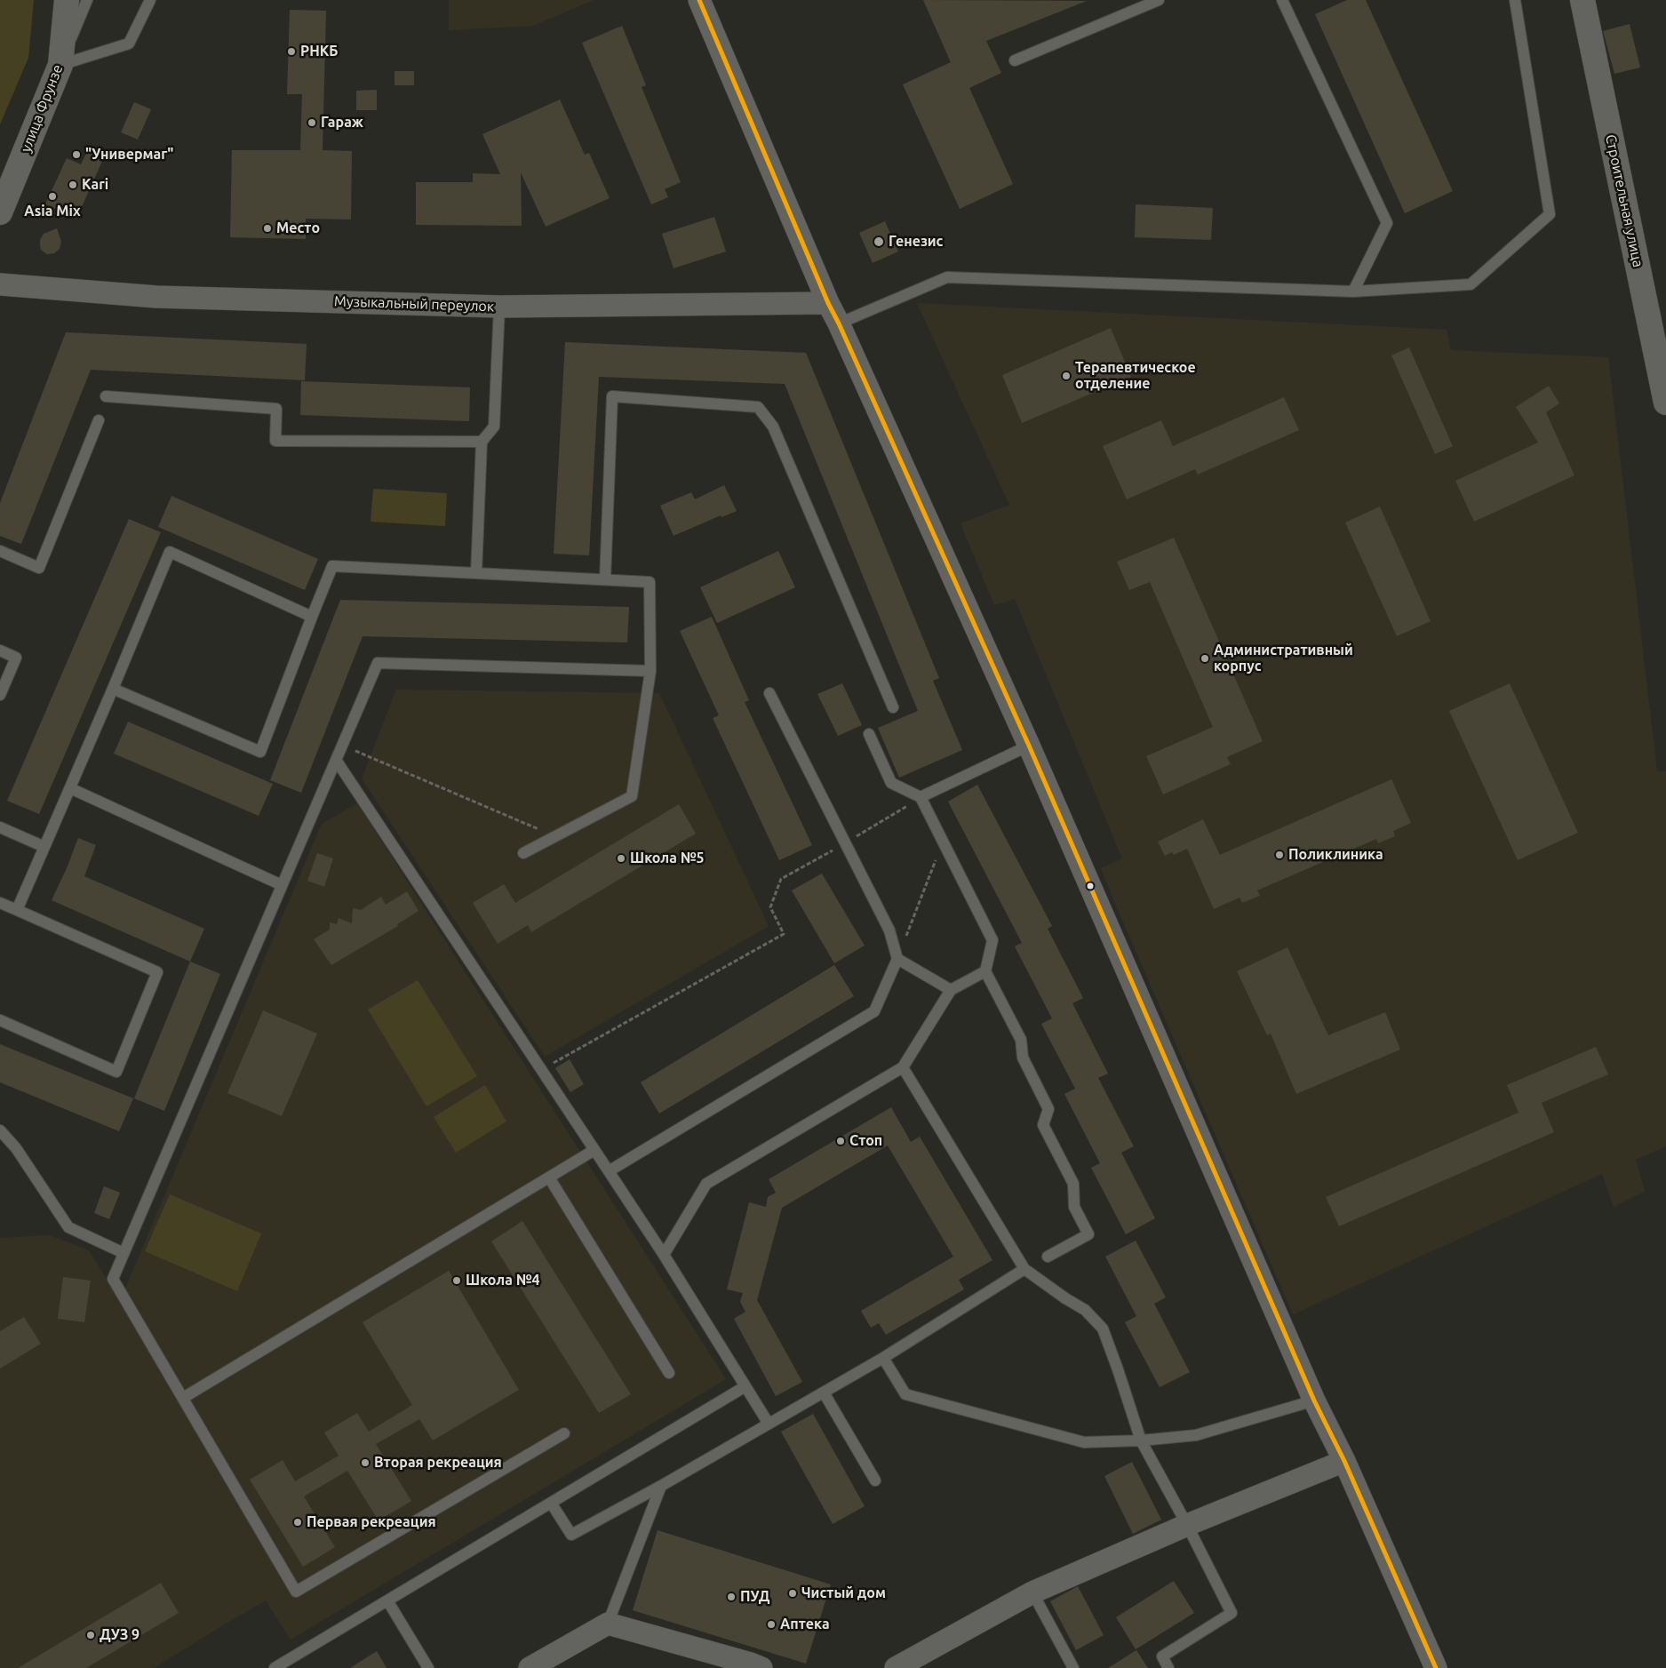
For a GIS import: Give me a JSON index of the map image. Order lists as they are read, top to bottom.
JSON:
{
  "streets": {
    "main road": ["улица Фрунзе", "Строительная улица"],
    "street": ["Музыкальный переулок"]
  },
  "places": [
    "РНКБ",
    "Гараж",
    "\"Универмаг\"",
    "Kari",
    "Asia Mix",
    "Место",
    "Генезис",
    "Терапевтическое отделение",
    "Административный корпус",
    "Поликлиника",
    "Школа №5",
    "Стоп",
    "Школа №4",
    "Вторая рекреация",
    "Первая рекреация",
    "Чистый дом",
    "ПУД",
    "Аптека",
    "ДУЗ 9"
  ]
}
